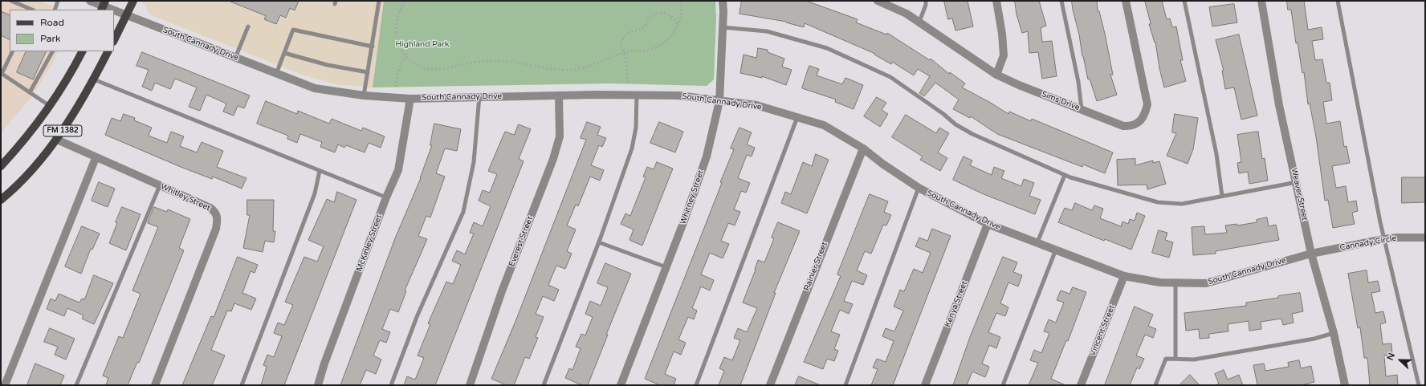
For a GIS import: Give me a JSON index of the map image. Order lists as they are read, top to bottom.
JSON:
{
  "streets": {
    "main road": ["FM 1382"],
    "street": [
      "South Cannady Drive",
      "Sims Drive",
      "Weaver Street",
      "Whitley Street",
      "Whitney Street",
      "Everest Street",
      "McKinley Street",
      "Cannady Circle",
      "Rainier Street",
      "Kenya Street",
      "Vincent Street"
    ]
  },
  "crossings": [
    ["South Cannady Drive", "Weaver Street"],
    ["South Cannady Drive", "Whitney Street"],
    ["South Cannady Drive", "Everest Street"],
    ["South Cannady Drive", "McKinley Street"],
    ["South Cannady Drive", "Cannady Circle"],
    ["South Cannady Drive", "Rainier Street"],
    ["South Cannady Drive", "Kenya Street"],
    ["South Cannady Drive", "Vincent Street"],
    ["FM 1382", "Whitley Street"],
    ["Weaver Street", "Cannady Circle"]
  ],
  "parks": ["Highland Park"],
  "legend": ["Road", "Park"],
  "north": "left"
}
